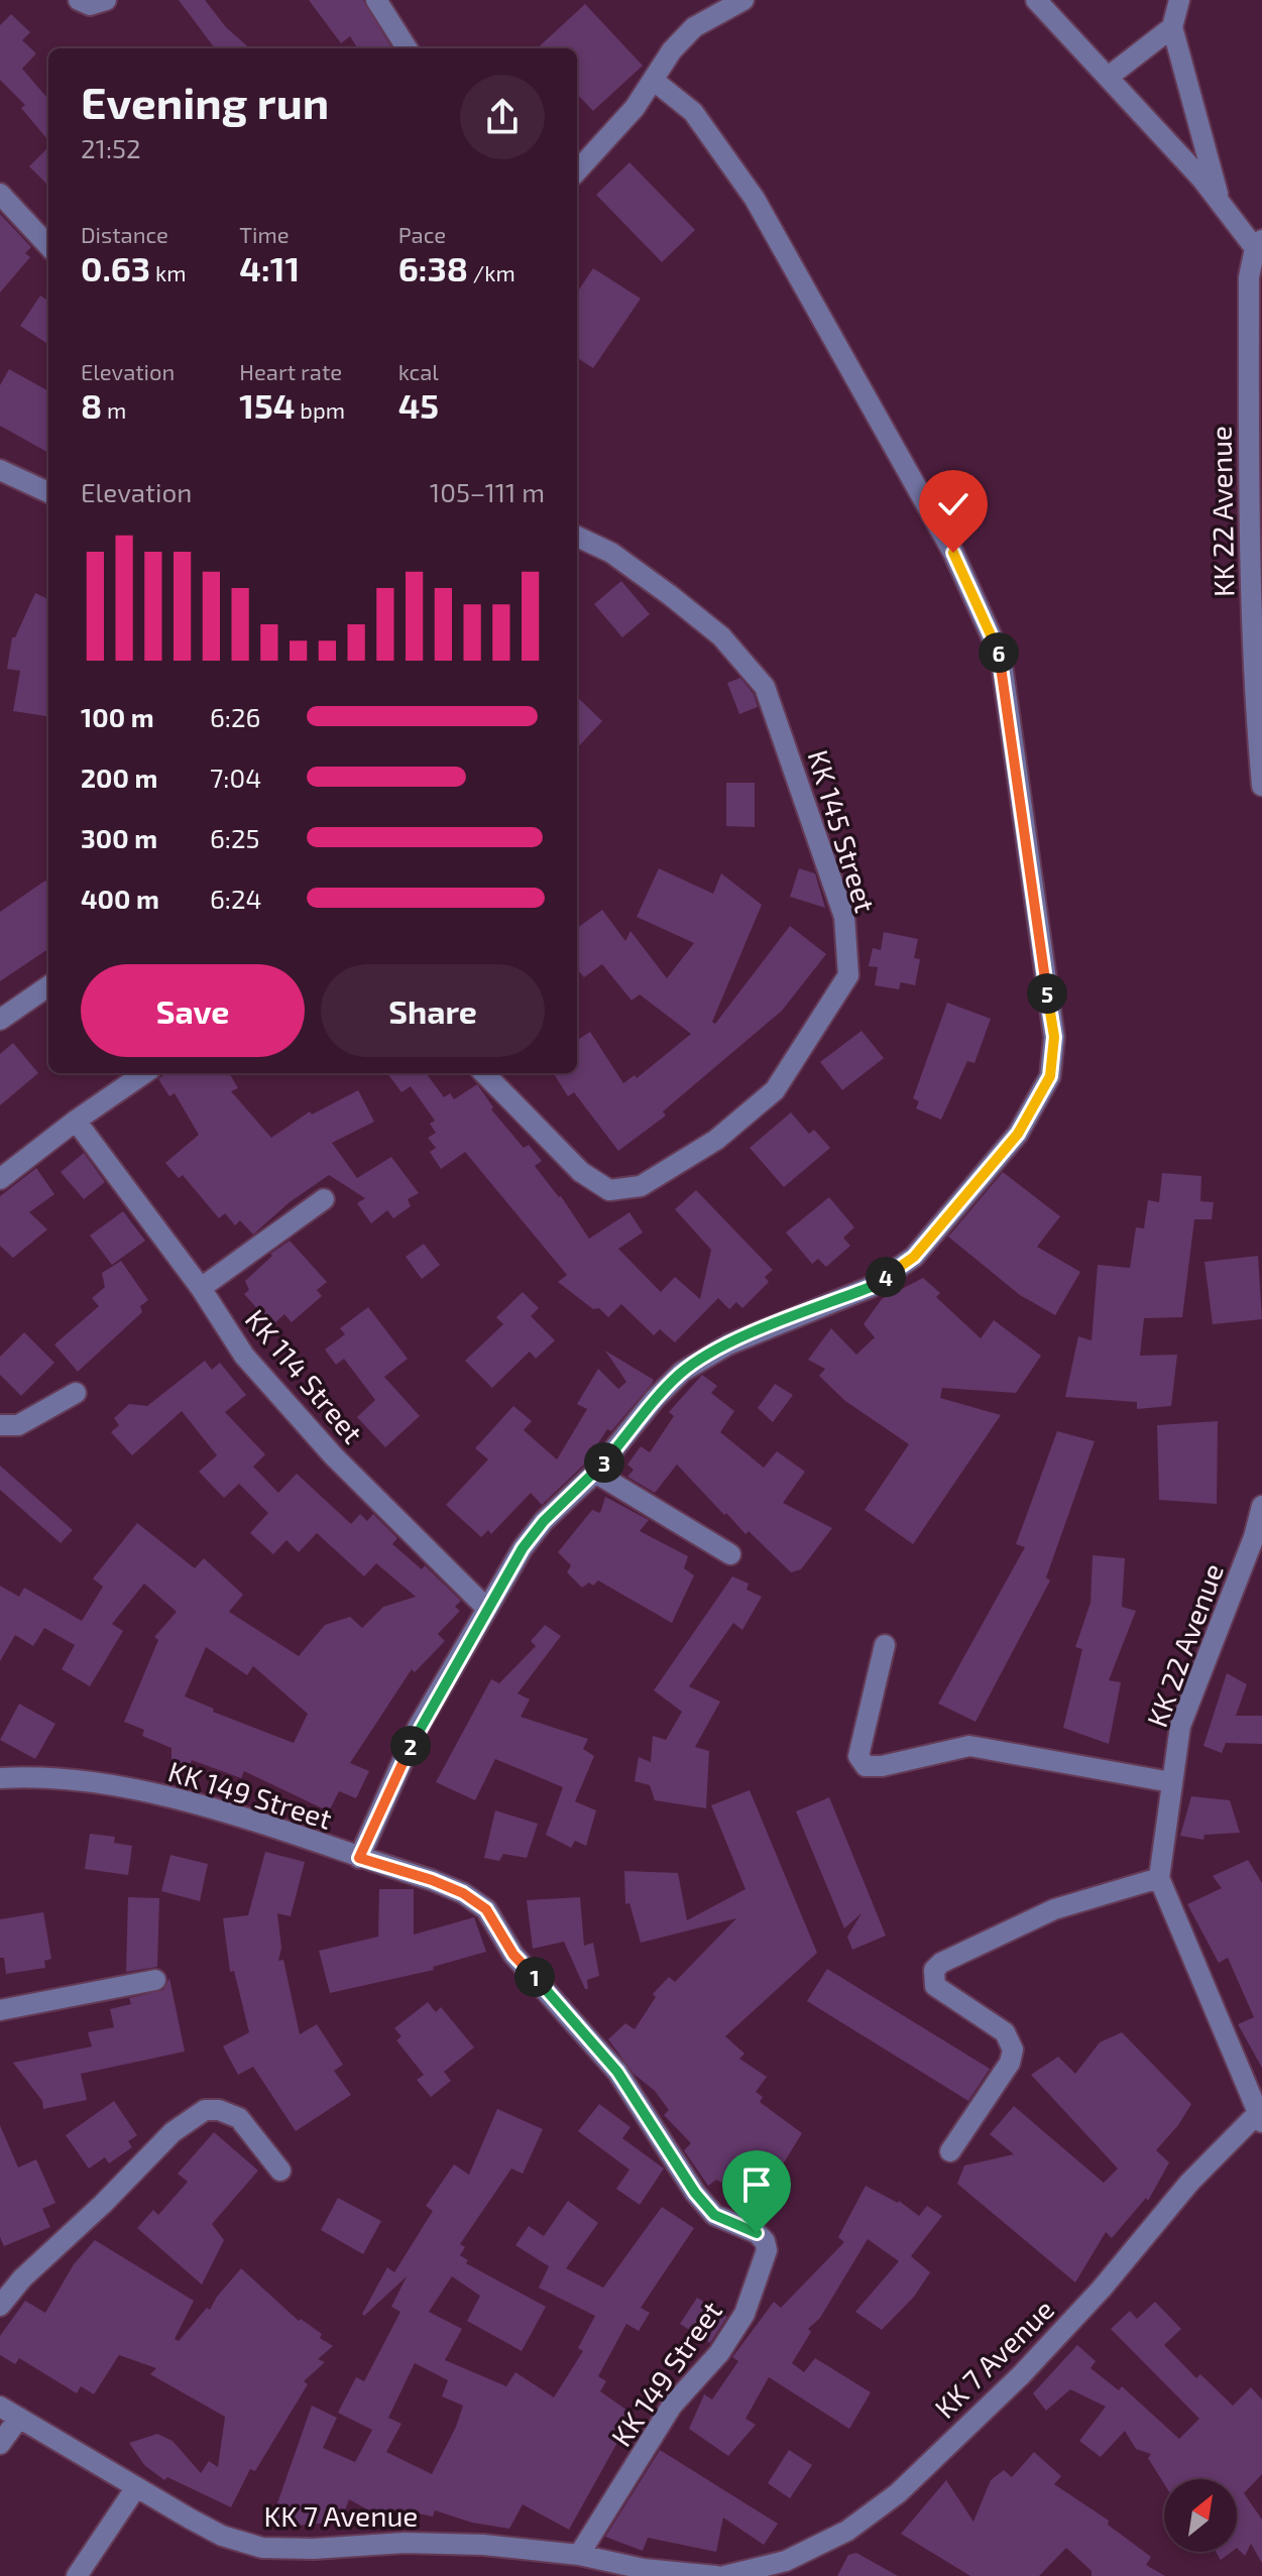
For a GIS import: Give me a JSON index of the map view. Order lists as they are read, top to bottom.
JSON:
{
  "streets": {
    "street": [
      "KK 22 Avenue",
      "KK 145 Street",
      "KK 114 Street",
      "KK 149 Street",
      "KK 7 Avenue"
    ]
  },
  "crossings": [
    ["KK 22 Avenue", "KK 7 Avenue"],
    ["KK 149 Street", "KK 7 Avenue"]
  ],
  "north": "top right",
  "page": {
    "heading": ["Evening run", "21:52"],
    "stats": [
      ["Distance", "0.63 km"],
      ["Time", "4:11"],
      ["Pace", "6:38 /km"],
      ["Elevation", "8 m"],
      ["Heart rate", "154 bpm"],
      ["kcal", "45"]
    ],
    "chart": ["Elevation", "105–111 m"],
    "pins": [
      "6",
      "5",
      "4",
      "3",
      "2",
      "1"
    ],
    "list": [
      {
        "name": "100 m",
        "note": "6:26"
      },
      {
        "name": "200 m",
        "note": "7:04"
      },
      {
        "name": "300 m",
        "note": "6:25"
      },
      {
        "name": "400 m",
        "note": "6:24"
      }
    ],
    "buttons": ["Save", "Share"]
  }
}
